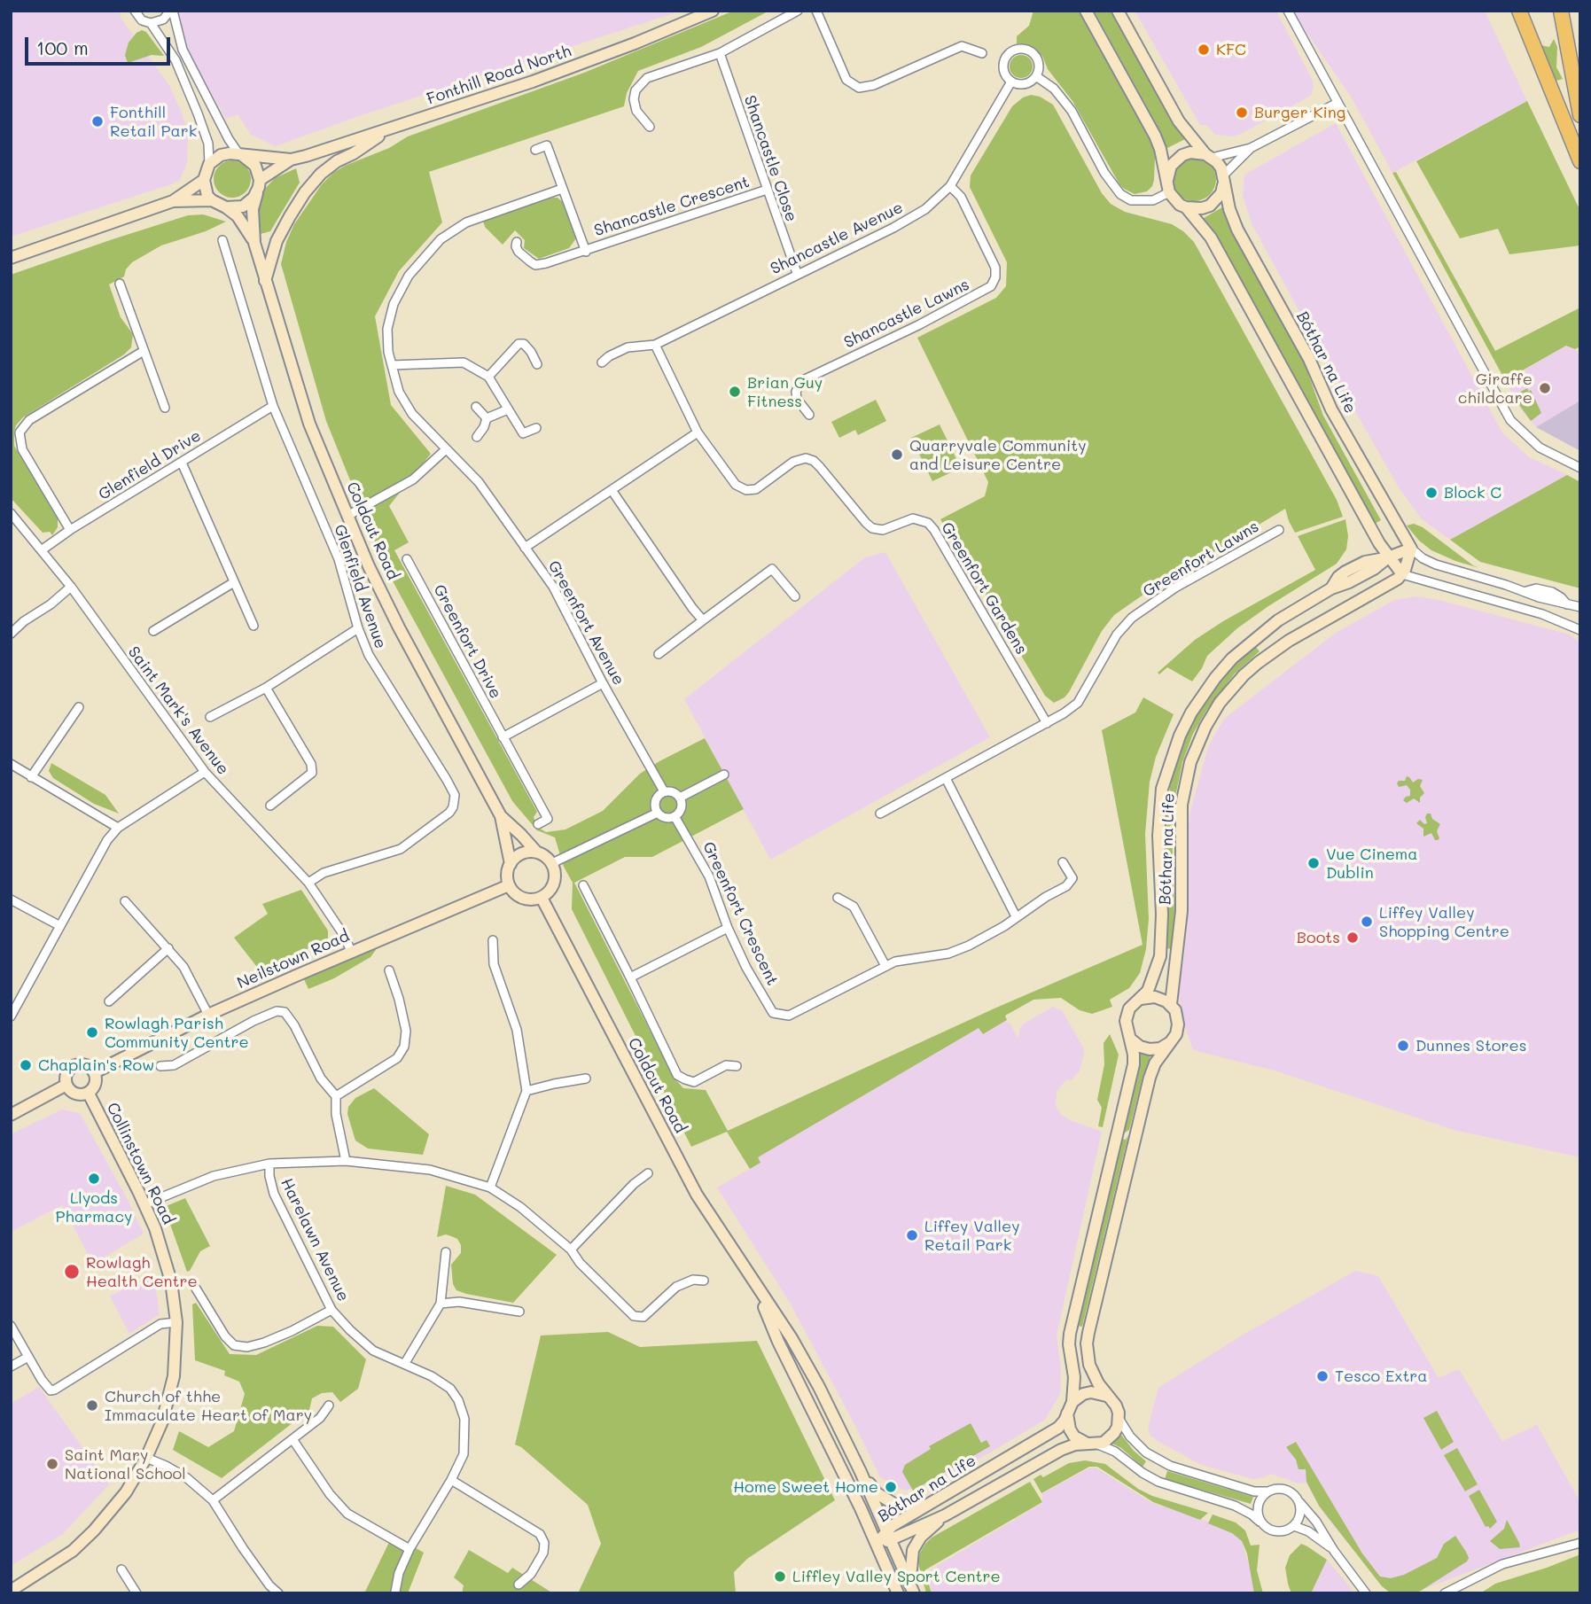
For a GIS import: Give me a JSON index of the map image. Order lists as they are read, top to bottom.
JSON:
{
  "streets": {
    "street": [
      "Fonthill Road North",
      "Shancastle Close",
      "Shancastle Crescent",
      "Shancastle Avenue",
      "Shancastle Lawns",
      "Bóthar na Life",
      "Glenfield Drive",
      "Coldcut Road",
      "Greenfort Lawns",
      "Glenfield Avenue",
      "Greenfort Gardens",
      "Greenfort Avenue",
      "Greenfort Drive",
      "Saint Mark's Avenue",
      "Greenfort Crescent",
      "Neilstown Road",
      "Collinstown Road",
      "Harelawn Avenue"
    ]
  },
  "crossings": [
    ["Shancastle Close", "Shancastle Crescent"],
    ["Shancastle Close", "Shancastle Avenue"],
    ["Shancastle Crescent", "Greenfort Avenue"],
    ["Shancastle Avenue", "Shancastle Lawns"],
    ["Bóthar na Life", "Coldcut Road"],
    ["Glenfield Drive", "Glenfield Avenue"],
    ["Glenfield Drive", "Saint Mark's Avenue"],
    ["Coldcut Road", "Neilstown Road"],
    ["Greenfort Lawns", "Greenfort Gardens"],
    ["Glenfield Avenue", "Saint Mark's Avenue"],
    ["Greenfort Avenue", "Greenfort Crescent"],
    ["Saint Mark's Avenue", "Neilstown Road"],
    ["Neilstown Road", "Collinstown Road"]
  ],
  "places": [
    "KFC",
    "Burger King",
    "Fonthill Retail Park",
    "Giraffe childcare",
    "Brian Guy Fitness",
    "Quarryvale Community and Leisure Centre",
    "Block C",
    "Vue Cinema Dublin",
    "Liffey Valley Shopping Centre",
    "Boots",
    "Rowlagh Parish Community Centre",
    "Dunnes Stores",
    "Chaplain's Row",
    "Llyods Pharmacy",
    "Liffey Valley Retail Park",
    "Rowlagh Health Centre",
    "Tesco Extra",
    "Church of thhe Immaculate Heart of Mary",
    "Saint Mary National School",
    "Home Sweet Home",
    "Liffley Valley Sport Centre"
  ],
  "scale_bar": "100 m"
}
